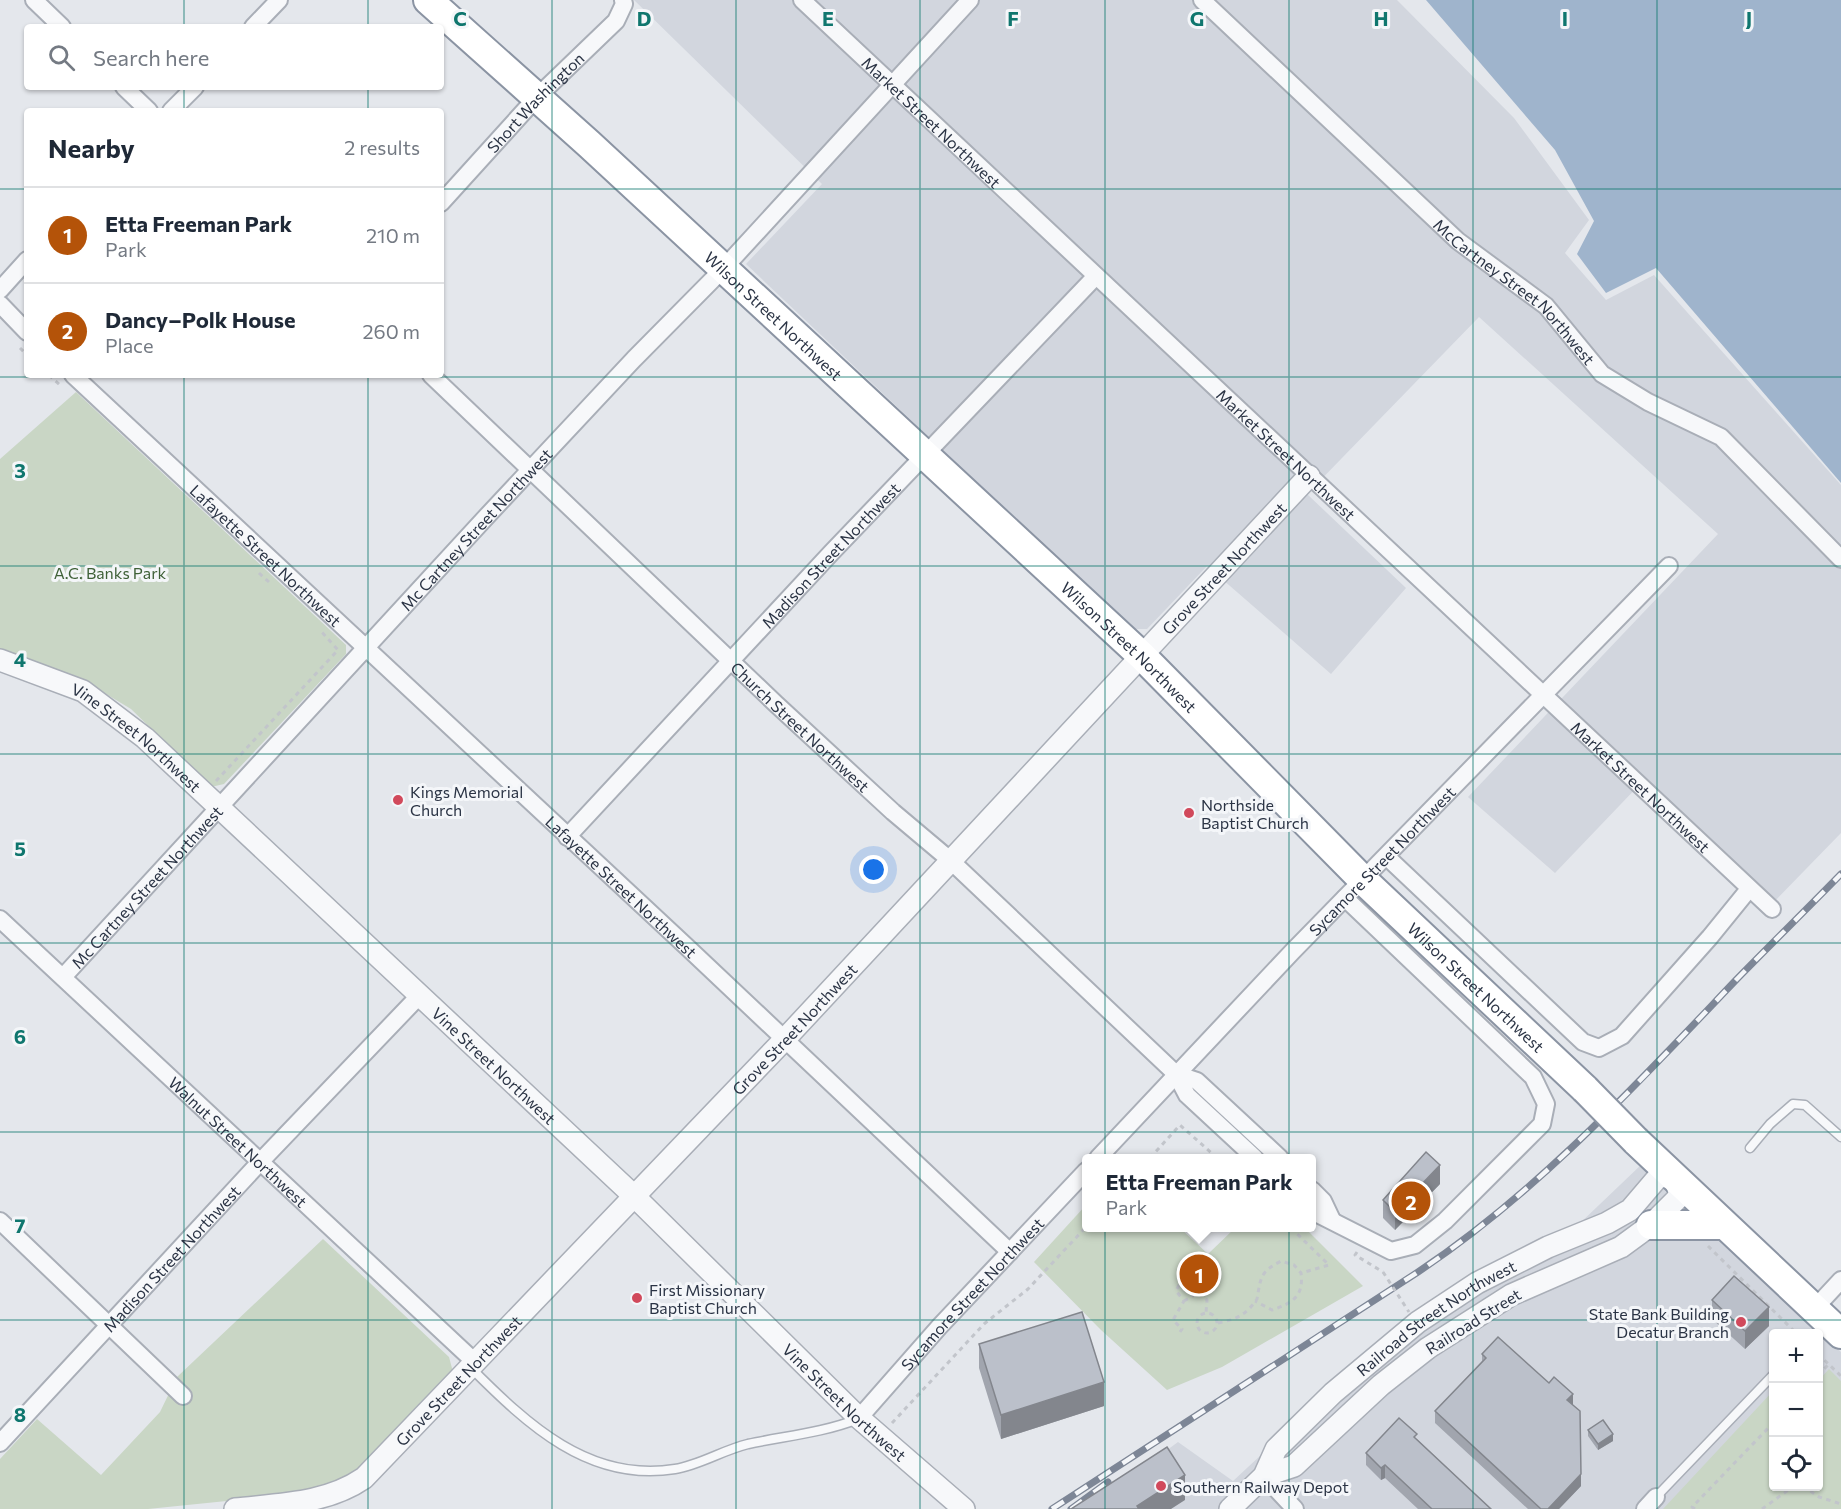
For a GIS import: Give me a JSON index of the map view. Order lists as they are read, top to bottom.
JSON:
{
  "streets": {
    "highway": ["Wilson Street Northwest"],
    "street": [
      "Short Washington",
      "Market Street Northwest",
      "McCartney Street Northwest",
      "Mc Cartney Street Northwest",
      "Lafayette Street Northwest",
      "Madison Street Northwest",
      "Grove Street Northwest",
      "Church Street Northwest",
      "Vine Street Northwest",
      "Sycamore Street Northwest",
      "Walnut Street Northwest",
      "Railroad Street Northwest",
      "Railroad Street"
    ]
  },
  "crossings": [
    ["Short Washington", "Wilson Street Northwest"],
    ["Market Street Northwest", "Mc Cartney Street Northwest"],
    ["Market Street Northwest", "Madison Street Northwest"],
    ["Market Street Northwest", "Grove Street Northwest"],
    ["Market Street Northwest", "Sycamore Street Northwest"],
    ["Wilson Street Northwest", "Mc Cartney Street Northwest"],
    ["Wilson Street Northwest", "Madison Street Northwest"],
    ["Wilson Street Northwest", "Grove Street Northwest"],
    ["Wilson Street Northwest", "Sycamore Street Northwest"],
    ["Wilson Street Northwest", "Railroad Street Northwest"],
    ["Wilson Street Northwest", "Railroad Street"],
    ["Mc Cartney Street Northwest", "Lafayette Street Northwest"],
    ["Mc Cartney Street Northwest", "Church Street Northwest"],
    ["Mc Cartney Street Northwest", "Vine Street Northwest"],
    ["Mc Cartney Street Northwest", "Walnut Street Northwest"],
    ["Lafayette Street Northwest", "Madison Street Northwest"],
    ["Lafayette Street Northwest", "Grove Street Northwest"],
    ["Lafayette Street Northwest", "Sycamore Street Northwest"],
    ["Madison Street Northwest", "Church Street Northwest"],
    ["Madison Street Northwest", "Vine Street Northwest"],
    ["Madison Street Northwest", "Walnut Street Northwest"],
    ["Grove Street Northwest", "Church Street Northwest"],
    ["Grove Street Northwest", "Vine Street Northwest"],
    ["Grove Street Northwest", "Walnut Street Northwest"],
    ["Church Street Northwest", "Sycamore Street Northwest"],
    ["Vine Street Northwest", "Sycamore Street Northwest"],
    ["Railroad Street Northwest", "Railroad Street"]
  ],
  "parks": ["A.C. Banks Park"],
  "places": [
    "Kings Memorial Church",
    "Northside Baptist Church",
    "First Missionary Baptist Church",
    "State Bank Building Decatur Branch",
    "Southern Railway Depot"
  ],
  "page": {
    "search": "Search here",
    "heading": ["Nearby", "2 results"],
    "list": [
      {
        "mark": "1",
        "name": "Etta Freeman Park",
        "note": "Park",
        "value": "210 m"
      },
      {
        "mark": "2",
        "name": "Dancy–Polk House",
        "note": "Place",
        "value": "260 m"
      }
    ],
    "popup": ["Etta Freeman Park", "Park"],
    "pins": ["2", "1"],
    "map_buttons": ["+", "−"]
  },
  "grid": {
    "columns": [
      "C",
      "D",
      "E",
      "F",
      "G",
      "H",
      "I",
      "J"
    ],
    "rows": [
      "3",
      "4",
      "5",
      "6",
      "7",
      "8"
    ]
  }
}
